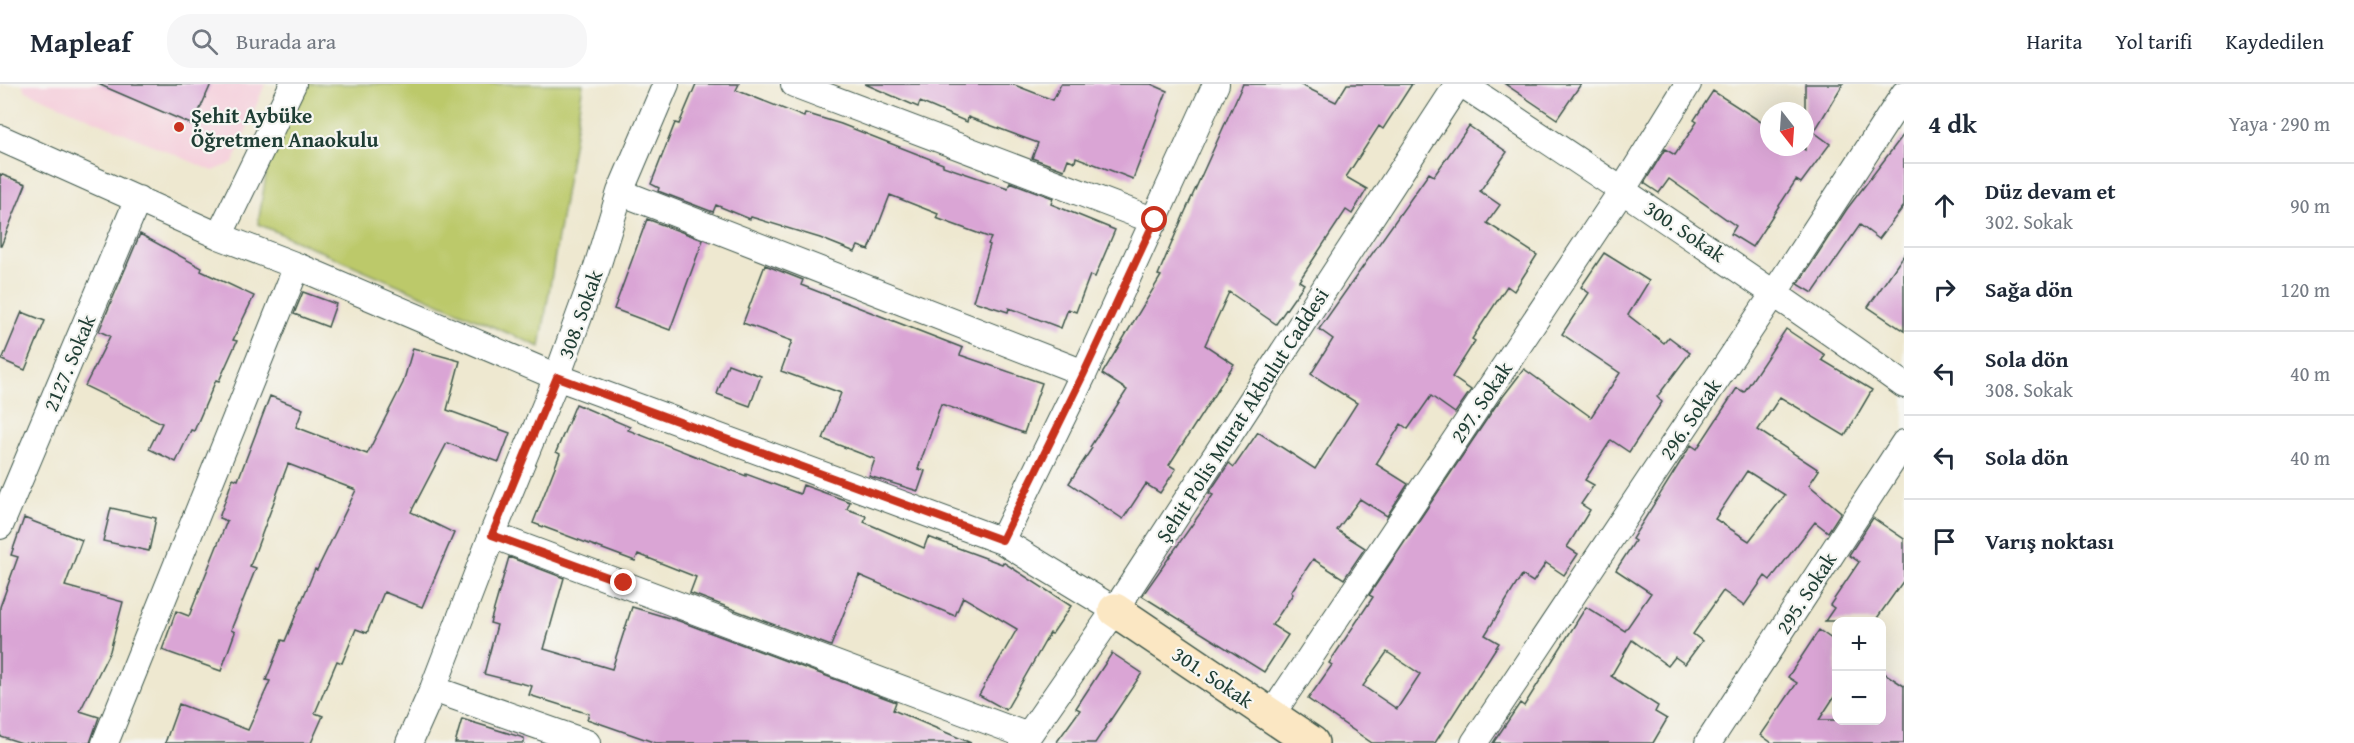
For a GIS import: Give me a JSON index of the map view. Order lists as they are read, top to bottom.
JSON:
{
  "streets": {
    "street": [
      "300. Sokak",
      "308. Sokak",
      "2127. Sokak",
      "297. Sokak",
      "Şehit Polis Murat Akbulut Caddesi",
      "296. Sokak",
      "295. Sokak",
      "301. Sokak"
    ]
  },
  "crossings": [
    ["300. Sokak", "297. Sokak"],
    ["300. Sokak", "Şehit Polis Murat Akbulut Caddesi"],
    ["300. Sokak", "296. Sokak"],
    ["297. Sokak", "301. Sokak"],
    ["Şehit Polis Murat Akbulut Caddesi", "301. Sokak"]
  ],
  "places": ["Şehit Aybüke Öğretmen Anaokulu"],
  "north": "bottom",
  "page": {
    "header": "Mapleaf",
    "search": "Burada ara",
    "nav": ["Harita", "Yol tarifi", "Kaydedilen"],
    "heading": ["4 dk", "Yaya · 290 m"],
    "list": [
      ["Düz devam et", "302. Sokak", "90 m"],
      ["Sağa dön", "120 m"],
      ["Sola dön", "308. Sokak", "40 m"],
      ["Sola dön", "40 m"],
      "Varış noktası"
    ],
    "map_buttons": ["+", "−"]
  }
}
